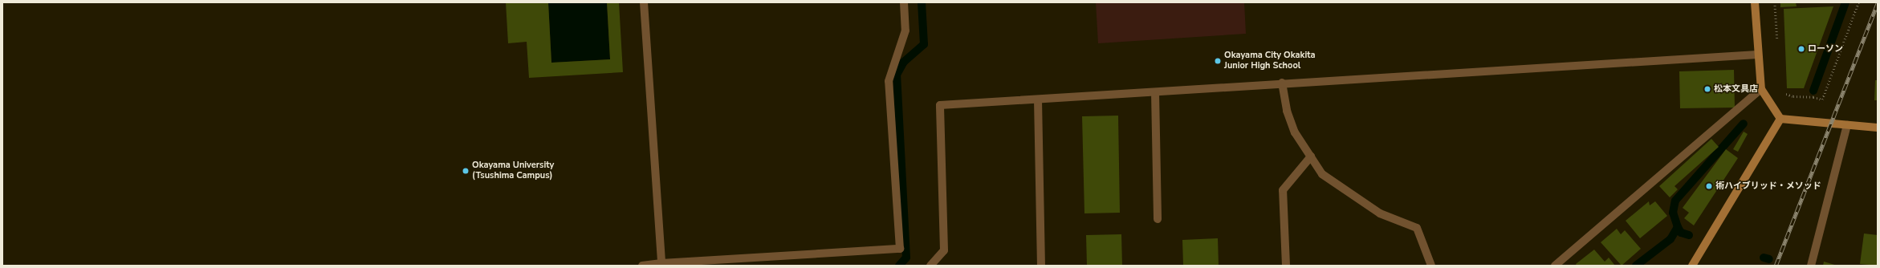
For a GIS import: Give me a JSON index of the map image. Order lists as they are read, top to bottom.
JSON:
{
  "places": [
    "ローソン",
    "Okayama City Okakita Junior High School",
    "松本文具店",
    "Okayama University (Tsushima Campus)",
    "術ハイブリッド・メソッド"
  ]
}
